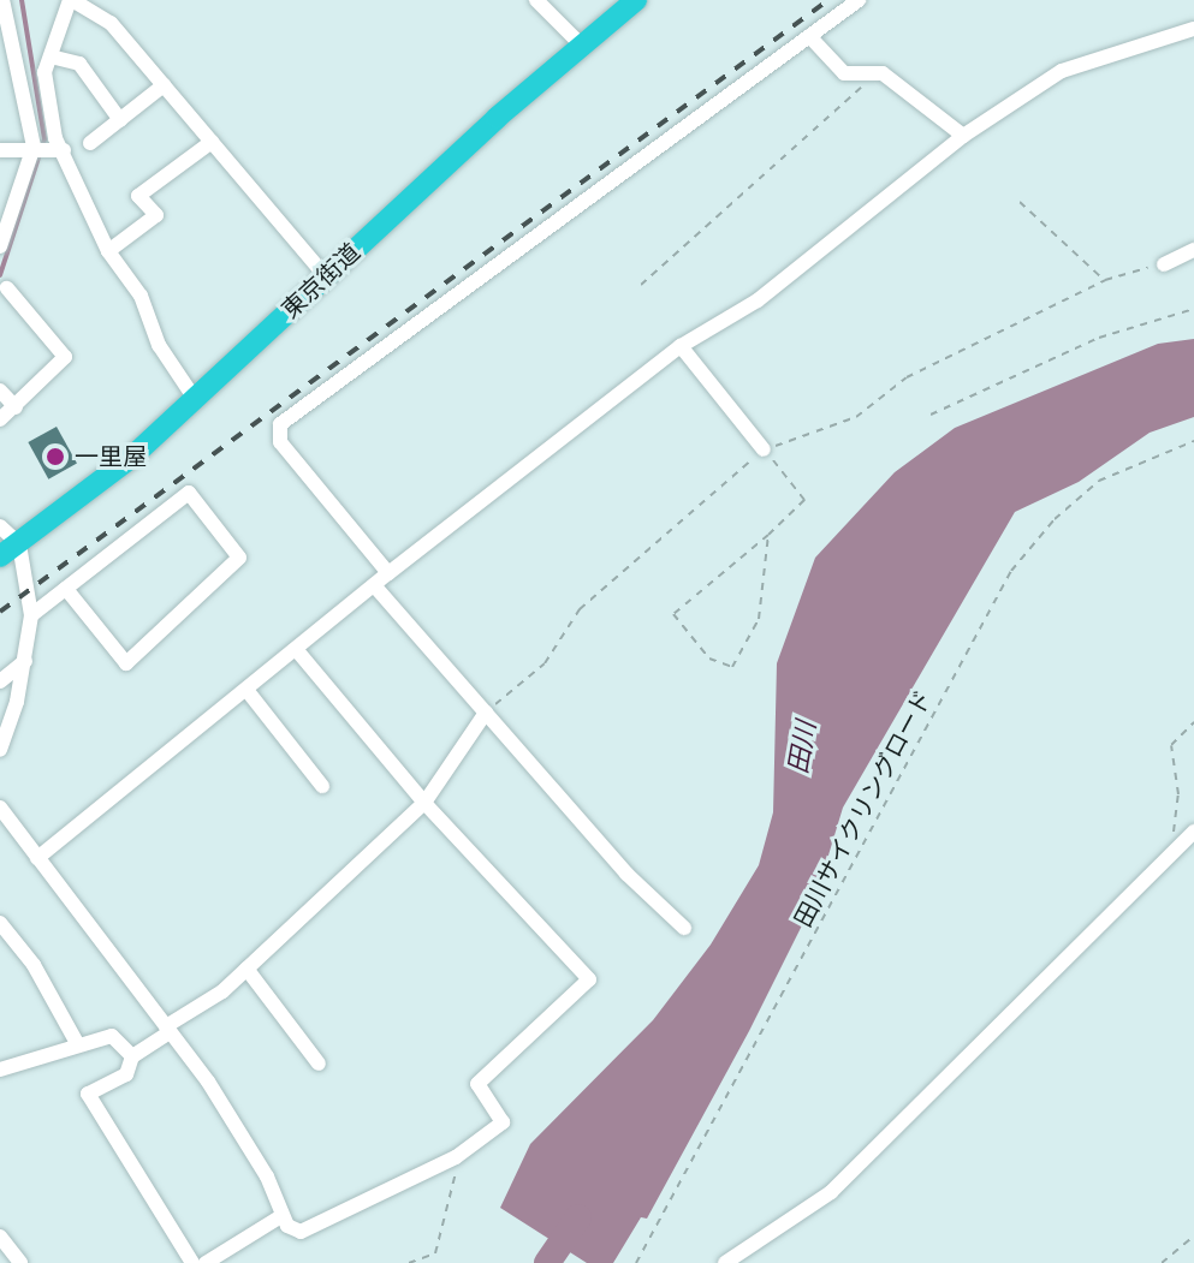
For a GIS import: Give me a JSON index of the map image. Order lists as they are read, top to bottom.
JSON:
{
  "streets": {
    "highway": ["東京街道"],
    "path": ["田川サイクリングロード"]
  },
  "water": ["田川"],
  "places": ["一里屋"]
}
